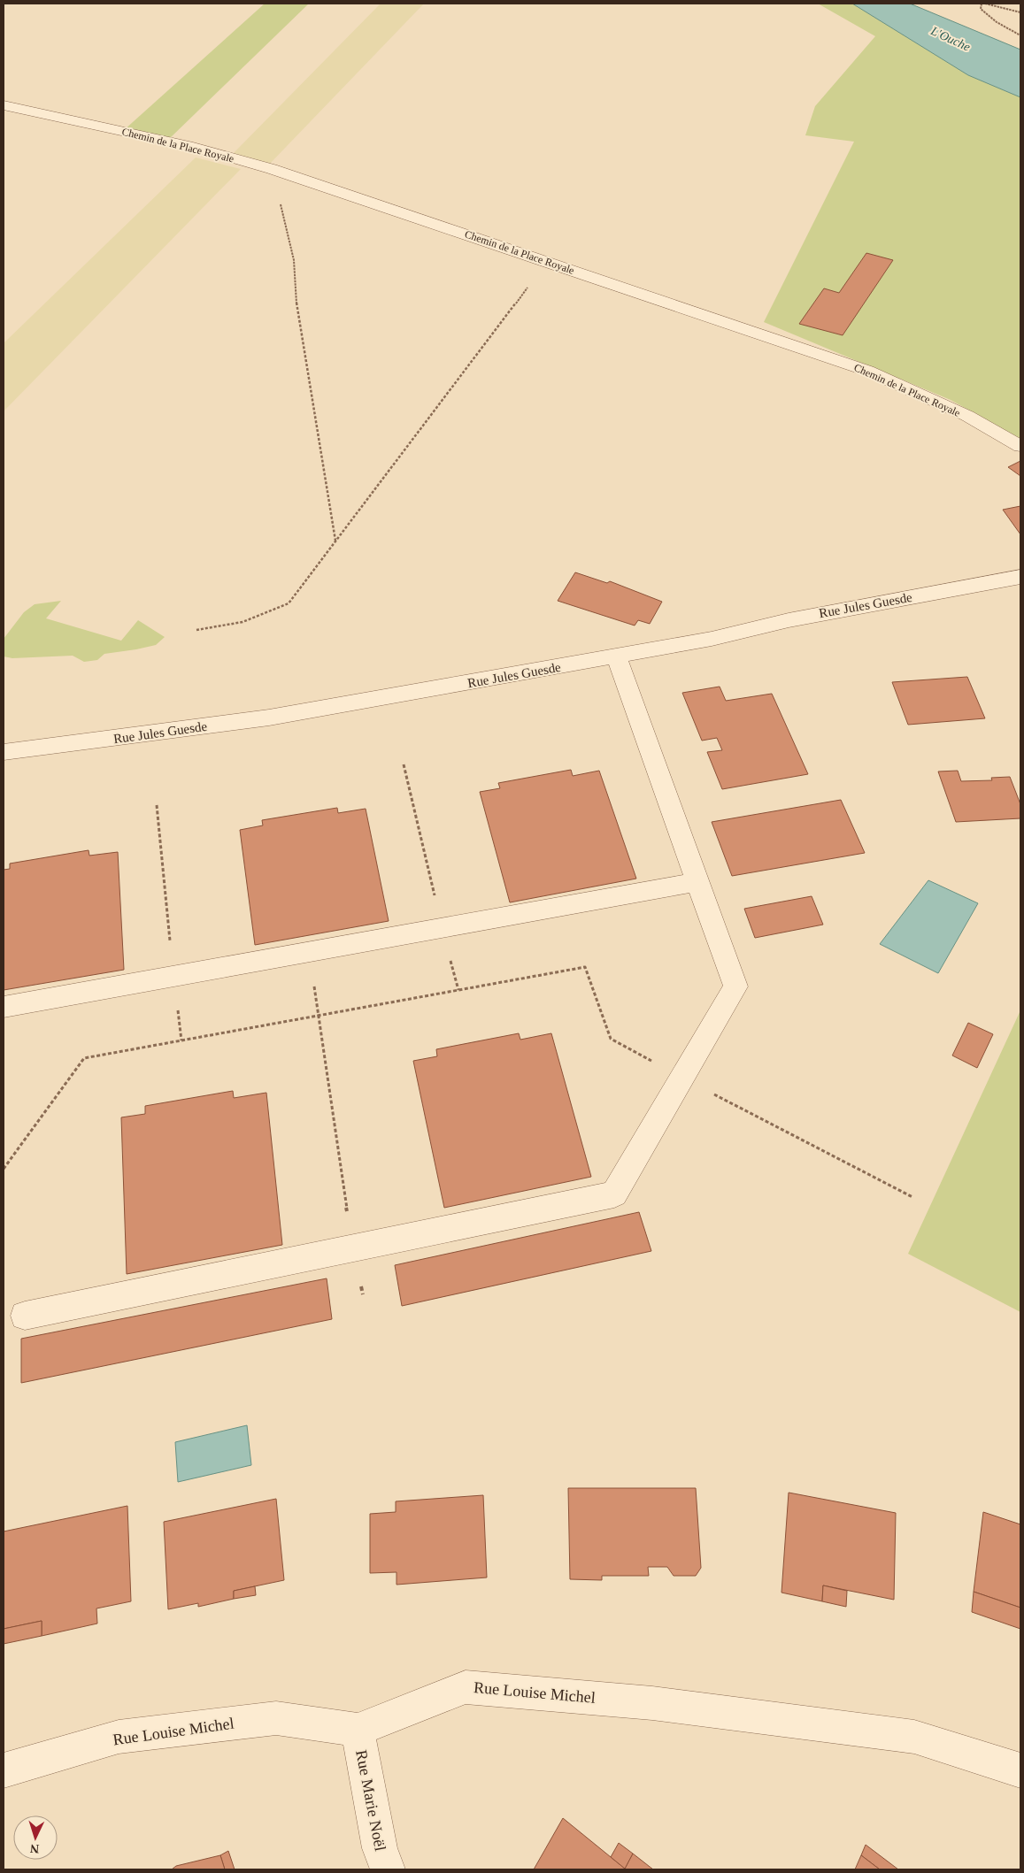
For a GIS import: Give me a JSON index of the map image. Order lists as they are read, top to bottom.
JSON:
{
  "streets": {
    "street": [
      "Chemin de la Place Royale",
      "Rue Jules Guesde",
      "Rue Louise Michel",
      "Rue Marie Noël"
    ]
  },
  "crossings": [
    ["Rue Louise Michel", "Rue Marie Noël"]
  ],
  "water": ["L'Ouche"],
  "north": "bottom"
}
